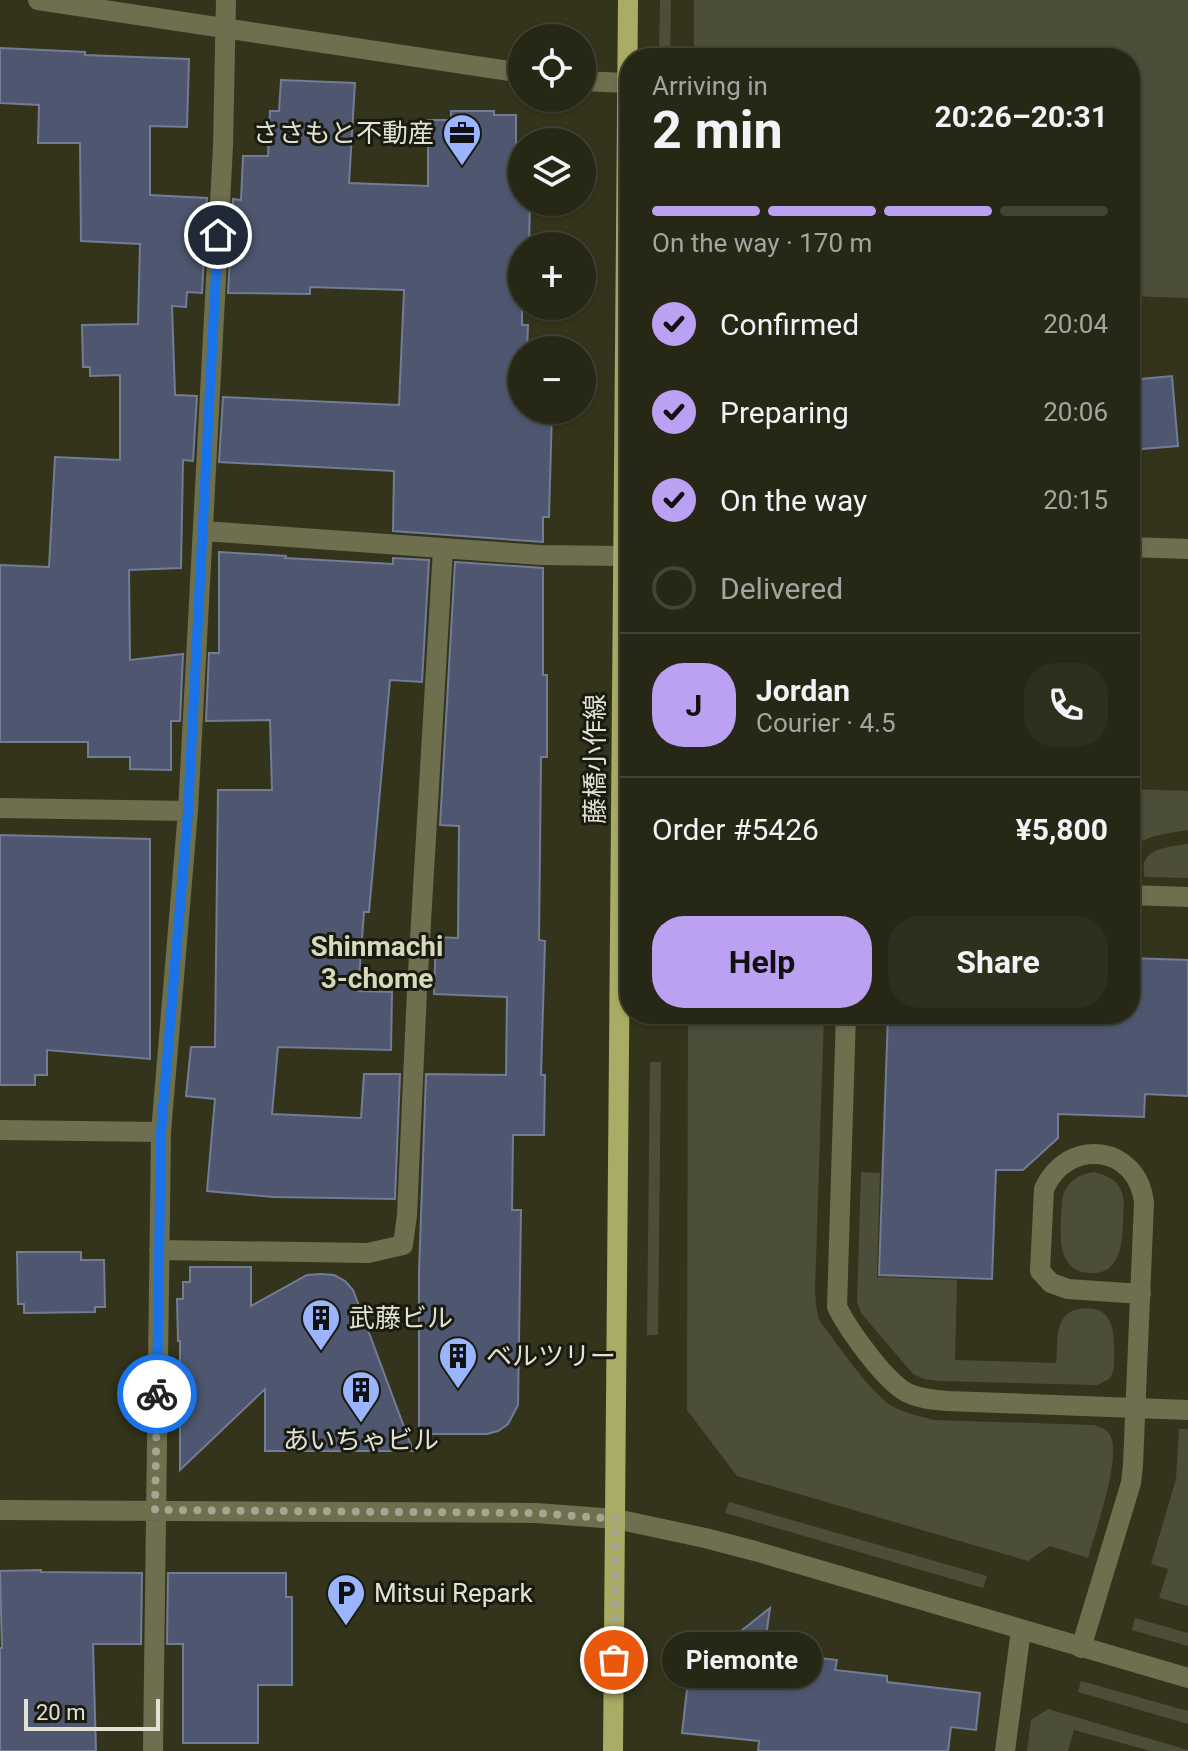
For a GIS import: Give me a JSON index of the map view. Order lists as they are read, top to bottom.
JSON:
{
  "streets": {
    "main road": ["藤橋小作線"]
  },
  "districts": ["Shinmachi 3-chome"],
  "places": {
    "office": ["ささもと不動産"],
    "building": ["武藤ビル", "ベルツリー", "あいちゃビル"],
    "parking": ["Mitsui Repark"],
    "other": ["Piemonte"]
  },
  "scale_bar": "20 m",
  "page": {
    "map_buttons": ["+", "−"],
    "heading": ["2 min", "Arriving in", "20:26–20:31"],
    "panel": [
      "Jordan",
      "Courier · 4.5",
      "Order #5426",
      "¥5,800"
    ],
    "bar": "On the way · 170 m",
    "list": [
      ["Confirmed", "20:04"],
      ["Preparing", "20:06"],
      ["On the way", "20:15"],
      "Delivered"
    ],
    "round": "J",
    "buttons": ["Help", "Share"],
    "bubble": "Piemonte",
    "scale": "20 m"
  }
}
